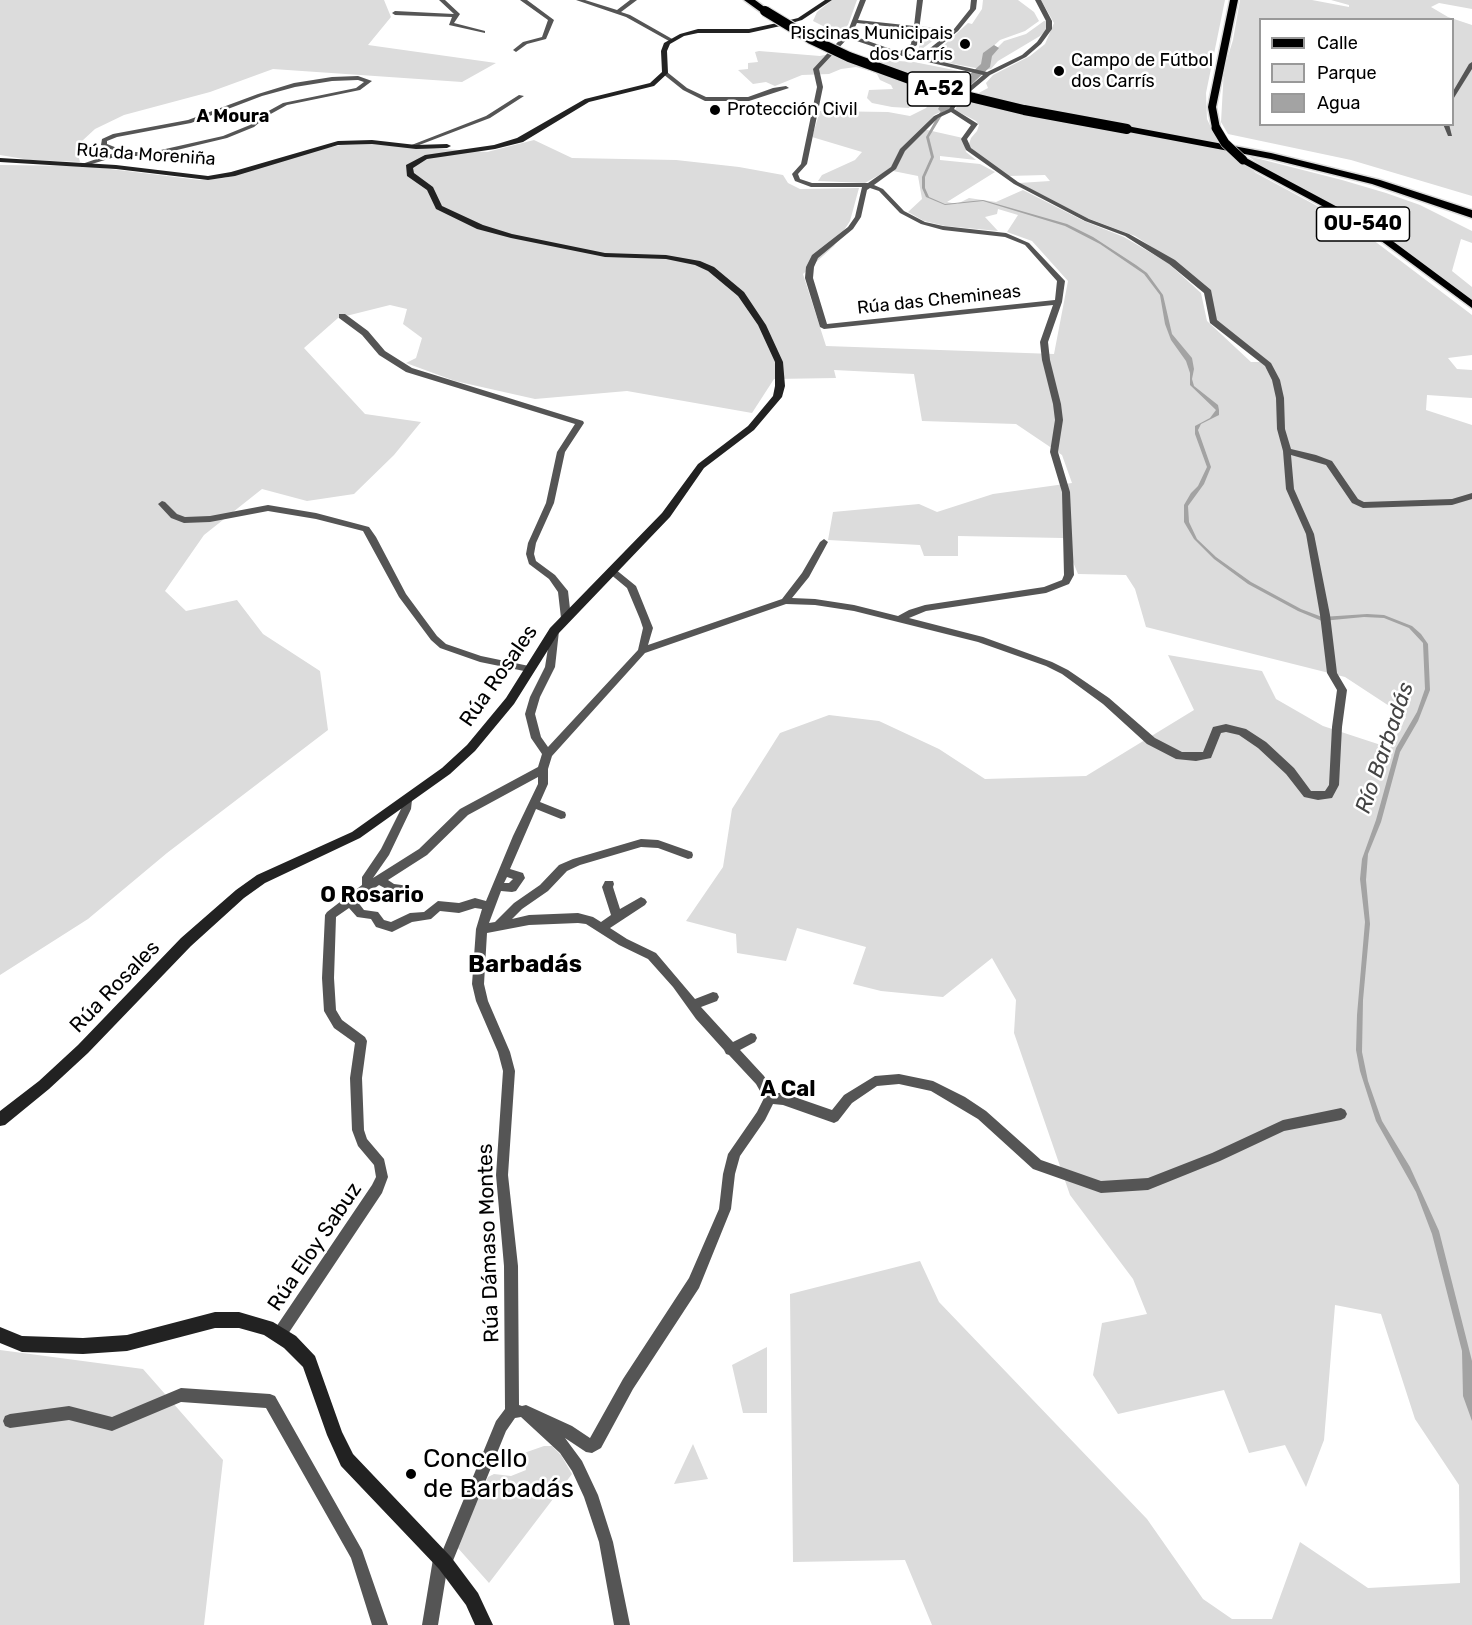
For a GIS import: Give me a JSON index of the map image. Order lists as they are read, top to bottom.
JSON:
{
  "streets": {
    "highway": ["A-52"],
    "main road": ["OU-540"],
    "street": [
      "Rúa da Moreniña",
      "Rúa das Chemineas",
      "Rúa Rosales",
      "Rúa Dámaso Montes",
      "Rúa Eloy Sabuz"
    ]
  },
  "crossings": [
    ["Rúa da Moreniña", "Rúa Rosales"],
    ["Rúa Dámaso Montes", "Rúa Eloy Sabuz"]
  ],
  "districts": [
    "A Moura",
    "O Rosario",
    "Barbadás",
    "A Cal"
  ],
  "water": ["Río Barbadás"],
  "places": [
    "Piscinas Municipais dos Carrís",
    "Campo de Fútbol dos Carrís",
    "Protección Civil",
    "Concello de Barbadás"
  ],
  "legend": ["Calle", "Parque", "Agua"]
}
